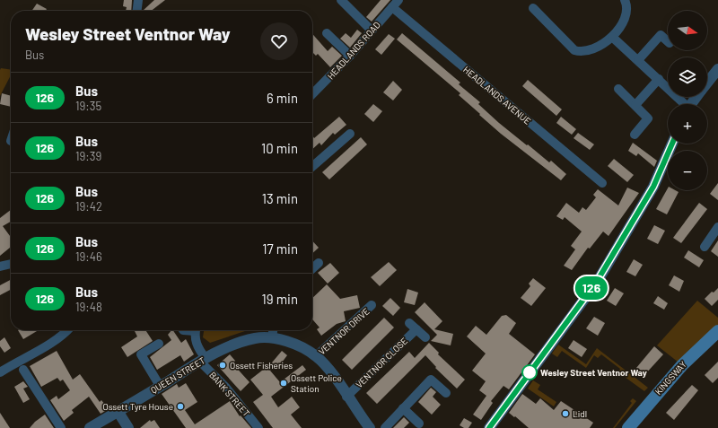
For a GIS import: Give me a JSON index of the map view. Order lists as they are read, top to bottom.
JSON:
{
  "streets": {
    "main road": ["KINGSWAY"],
    "street": [
      "HEADLANDS ROAD",
      "HEADLANDS AVENUE",
      "VENTNOR DRIVE",
      "VENTNOR CLOSE",
      "QUEEN STREET",
      "BANK STREET"
    ]
  },
  "crossings": [
    ["HEADLANDS ROAD", "HEADLANDS AVENUE"],
    ["QUEEN STREET", "BANK STREET"]
  ],
  "places": [
    "Ossett Fisheries",
    "Wesley Street Ventnor Way",
    "Ossett Police Station",
    "Ossett Tyre House",
    "Lidl"
  ],
  "lines": ["bus line 126"],
  "north": "right",
  "page": {
    "on_map": "126",
    "map_buttons": ["+", "−"],
    "heading": ["Wesley Street Ventnor Way", "Bus"],
    "list": [
      {
        "mark": "126",
        "name": "Bus",
        "note": "19:35",
        "value": "6 min"
      },
      {
        "mark": "126",
        "name": "Bus",
        "note": "19:39",
        "value": "10 min"
      },
      {
        "mark": "126",
        "name": "Bus",
        "note": "19:42",
        "value": "13 min"
      },
      {
        "mark": "126",
        "name": "Bus",
        "note": "19:46",
        "value": "17 min"
      },
      {
        "mark": "126",
        "name": "Bus",
        "note": "19:48",
        "value": "19 min"
      }
    ]
  }
}
